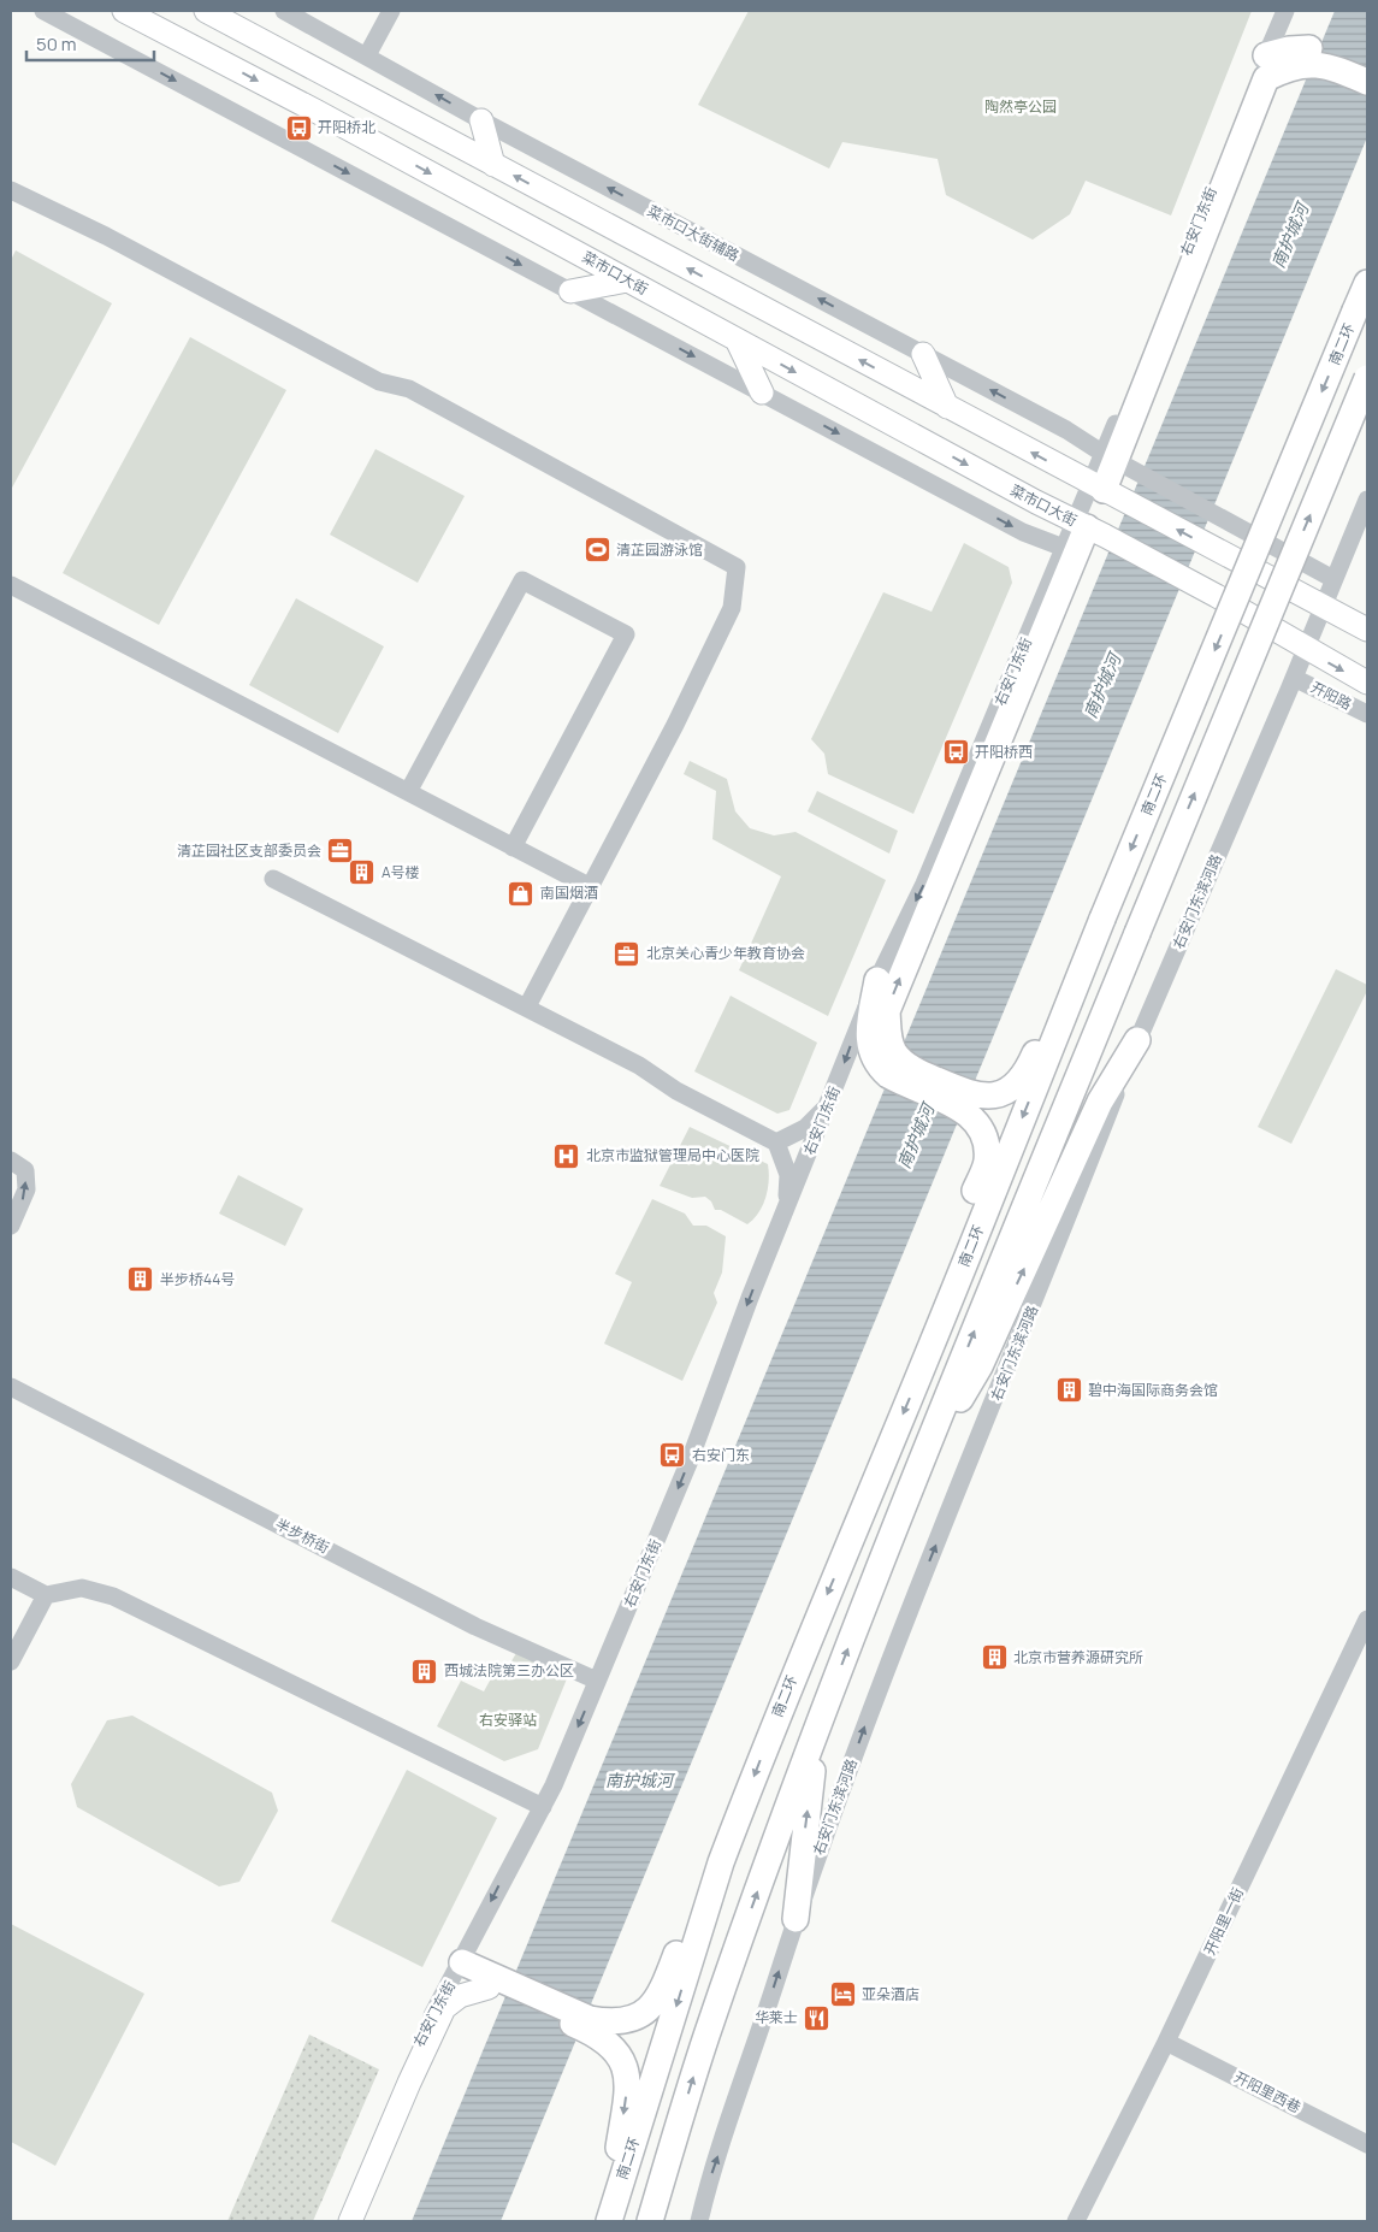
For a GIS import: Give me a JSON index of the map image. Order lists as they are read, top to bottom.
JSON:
{
  "streets": {
    "highway": ["南二环"],
    "main road": ["菜市口大街", "开阳路"],
    "street": [
      "右安门东街",
      "菜市口大街辅路",
      "右安门东滨河路",
      "半步桥街",
      "开阳里一街",
      "开阳里西巷"
    ]
  },
  "crossings": [
    ["右安门东街", "菜市口大街辅路"],
    ["右安门东街", "菜市口大街"],
    ["右安门东街", "半步桥街"],
    ["菜市口大街辅路", "右安门东滨河路"],
    ["菜市口大街", "开阳路"],
    ["开阳路", "右安门东滨河路"],
    ["开阳里一街", "开阳里西巷"]
  ],
  "one_way": ["右安门东街", "右安门东滨河路"],
  "water": ["南护城河"],
  "parks": ["陶然亭公园", "右安驿站"],
  "places": {
    "bus stop": ["开阳桥北", "开阳桥西", "右安门东"],
    "sports": ["清芷园游泳馆"],
    "office": ["清芷园社区支部委员会", "北京关心青少年教育协会"],
    "building": [
      "A号楼",
      "半步桥44号",
      "碧中海国际商务会馆",
      "北京市营养源研究所",
      "西城法院第三办公区"
    ],
    "shop": ["南国烟酒"],
    "hospital": ["北京市监狱管理局中心医院"],
    "hotel": ["亚朵酒店"],
    "restaurant": ["华莱士"]
  },
  "scale_bar": "50 m"
}
